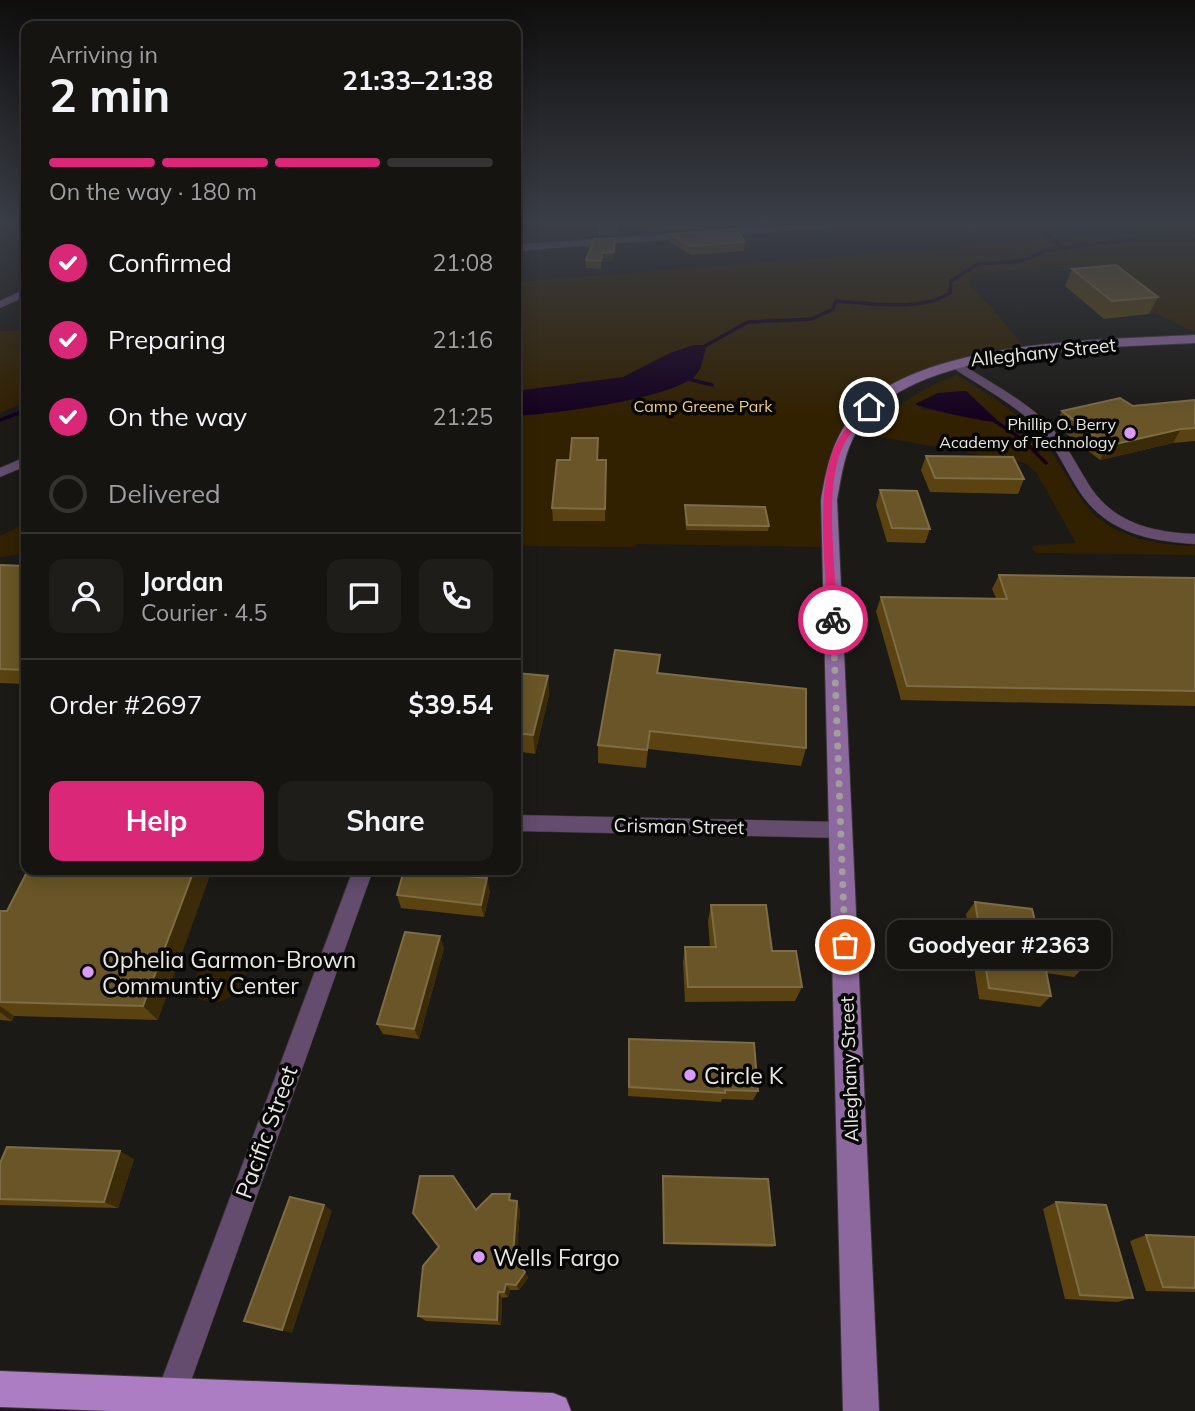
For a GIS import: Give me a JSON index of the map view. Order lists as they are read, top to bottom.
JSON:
{
  "streets": {
    "street": ["Alleghany Street", "Crisman Street", "Pacific Street"]
  },
  "crossings": [
    ["Alleghany Street", "Crisman Street"]
  ],
  "parks": ["Camp Greene Park"],
  "places": [
    "Phillip O. Berry Academy of Technology",
    "Goodyear #2363",
    "Ophelia Garmon-Brown Communtiy Center",
    "Circle K",
    "Wells Fargo"
  ],
  "page": {
    "heading": ["2 min", "Arriving in", "21:33–21:38"],
    "panel": [
      "Jordan",
      "Courier · 4.5",
      "Order #2697",
      "$39.54"
    ],
    "bar": "On the way · 180 m",
    "list": [
      ["Confirmed", "21:08"],
      ["Preparing", "21:16"],
      ["On the way", "21:25"],
      "Delivered"
    ],
    "buttons": ["Help", "Share"],
    "bubble": "Goodyear #2363"
  }
}
